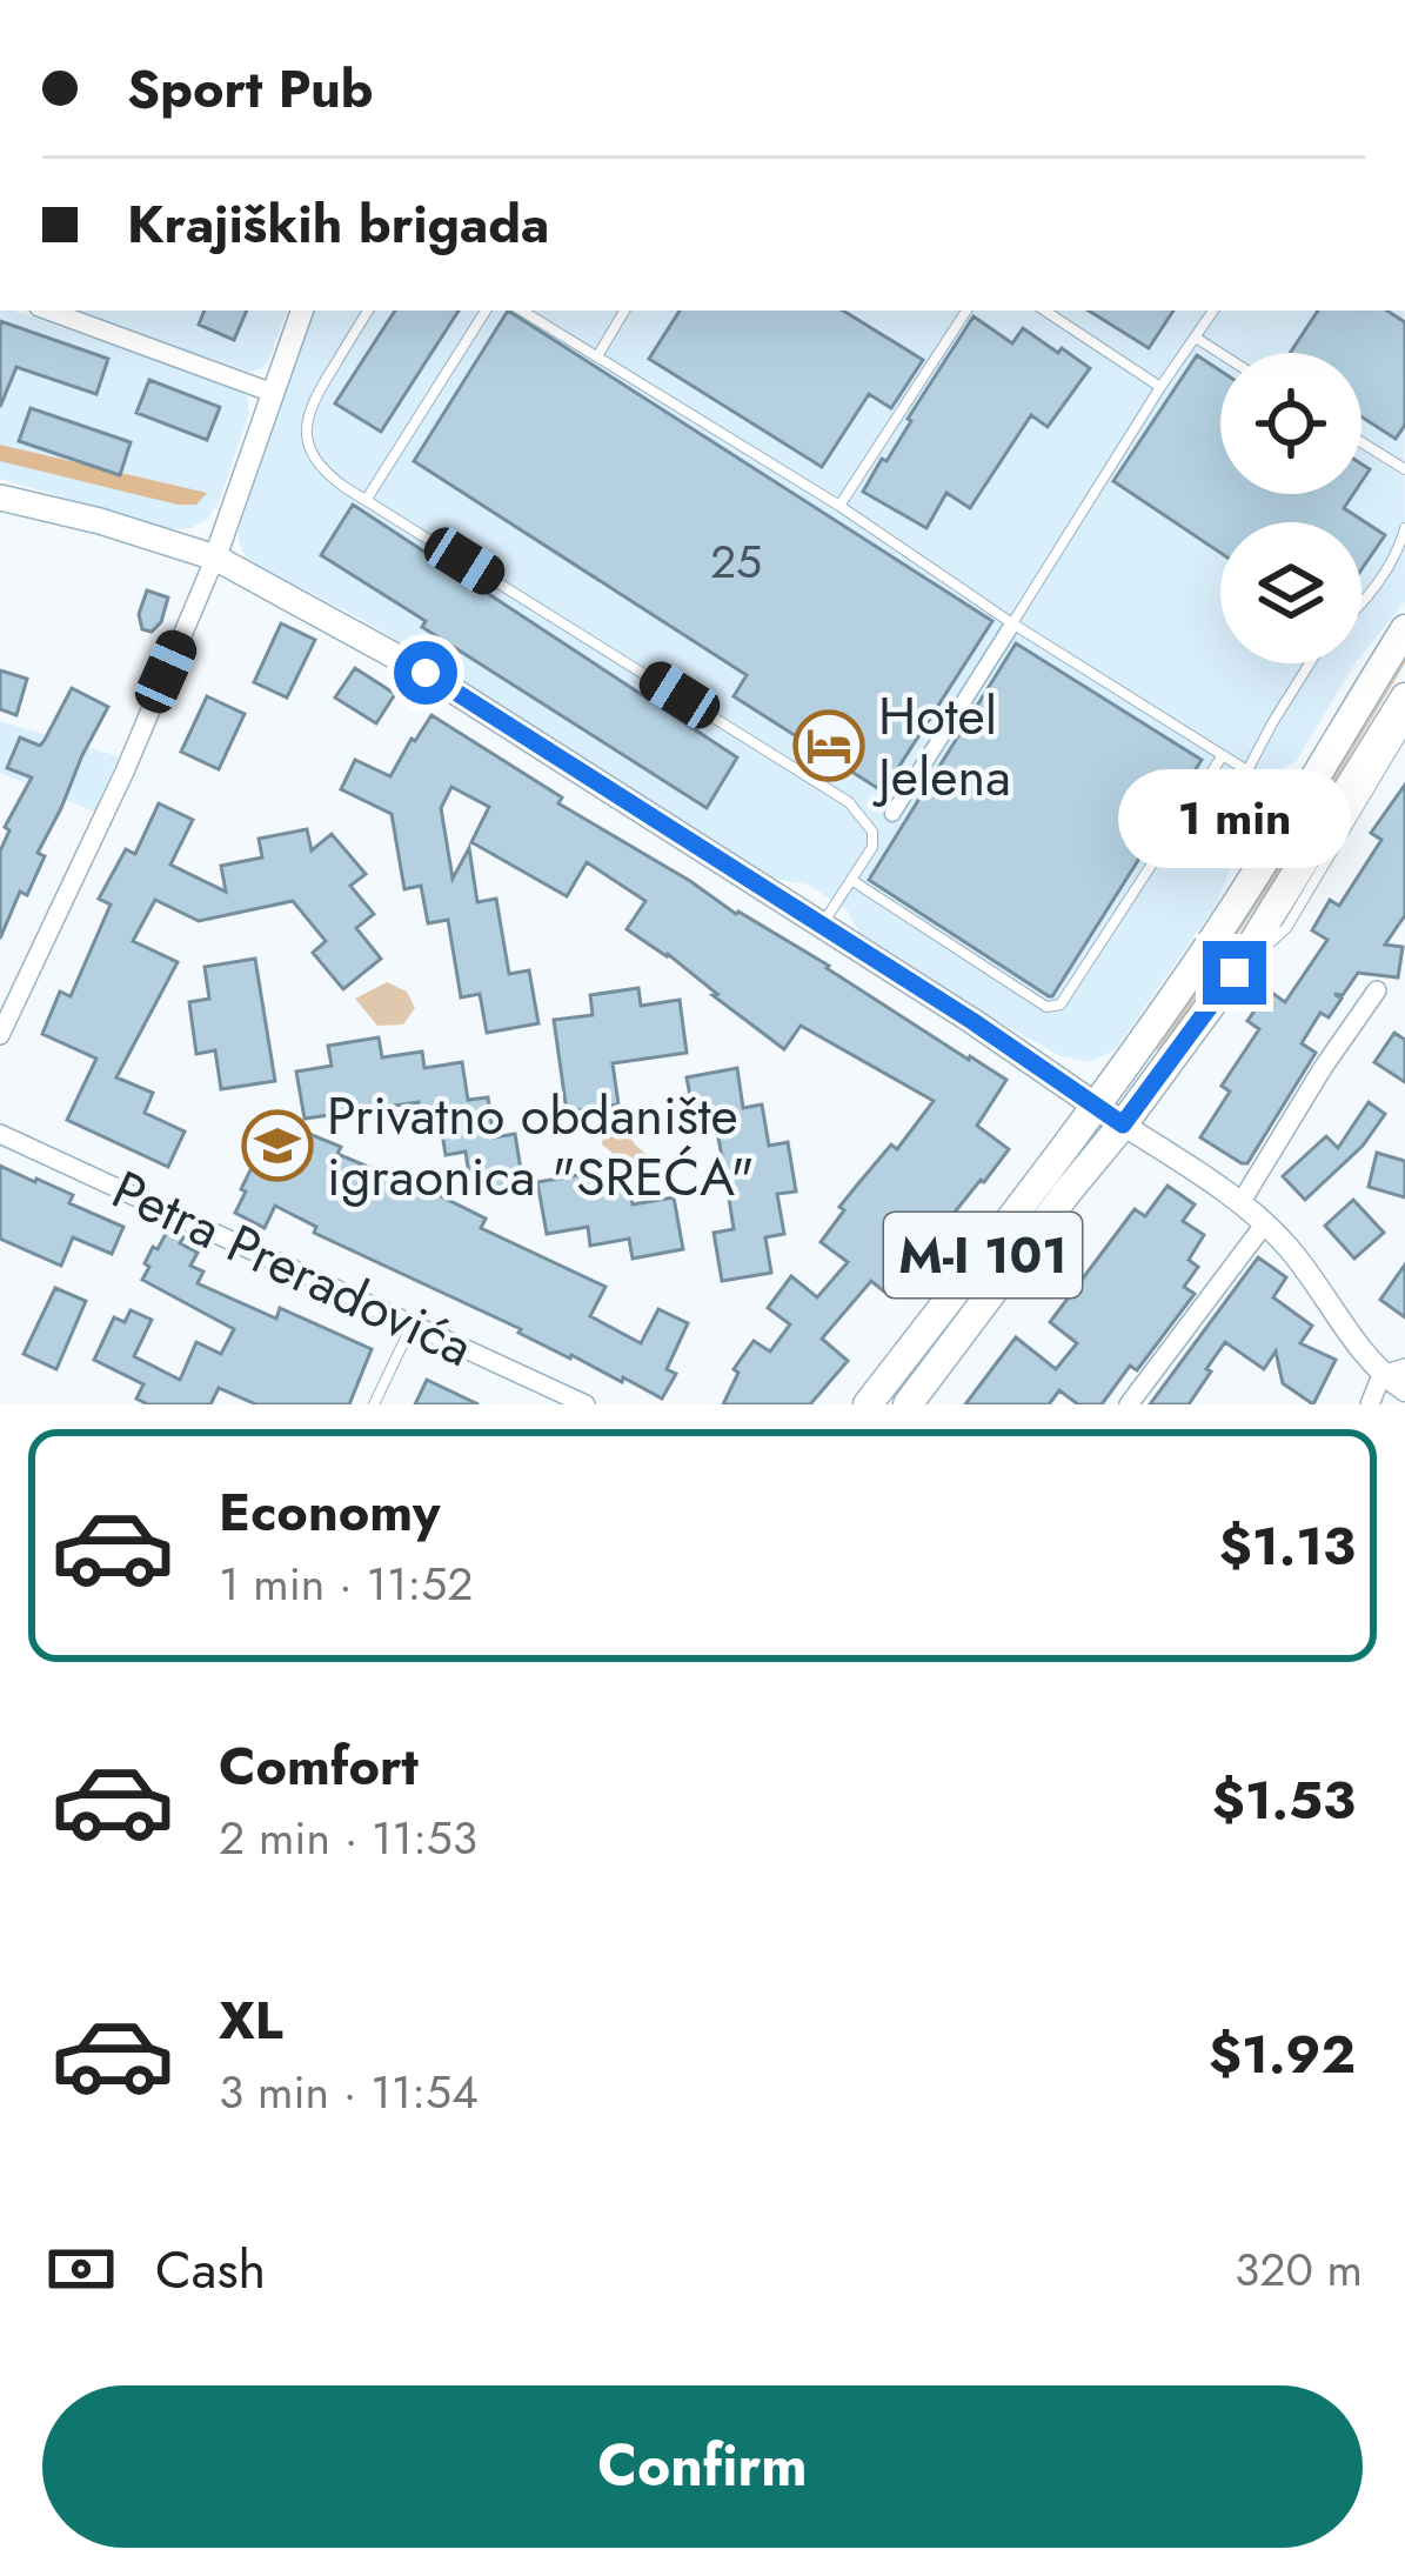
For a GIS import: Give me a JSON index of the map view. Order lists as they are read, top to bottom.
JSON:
{
  "streets": {
    "main road": ["M-I 101"],
    "street": ["Petra Preradovića"]
  },
  "places": {
    "hotel": ["Hotel Jelena"],
    "school or university": ["Privatno obdanište igraonica \"SREĆA\""]
  },
  "house_numbers": ["25"],
  "page": {
    "banner": ["Sport Pub", "Krajiških brigada"],
    "bubble": "1 min",
    "list": [
      {
        "name": "Economy",
        "note": "1 min · 11:52",
        "value": "$1.13"
      },
      {
        "name": "Comfort",
        "note": "2 min · 11:53",
        "value": "$1.53"
      },
      {
        "name": "XL",
        "note": "3 min · 11:54",
        "value": "$1.92"
      }
    ],
    "pay": ["Cash", "320 m"],
    "buttons": "Confirm"
  }
}
